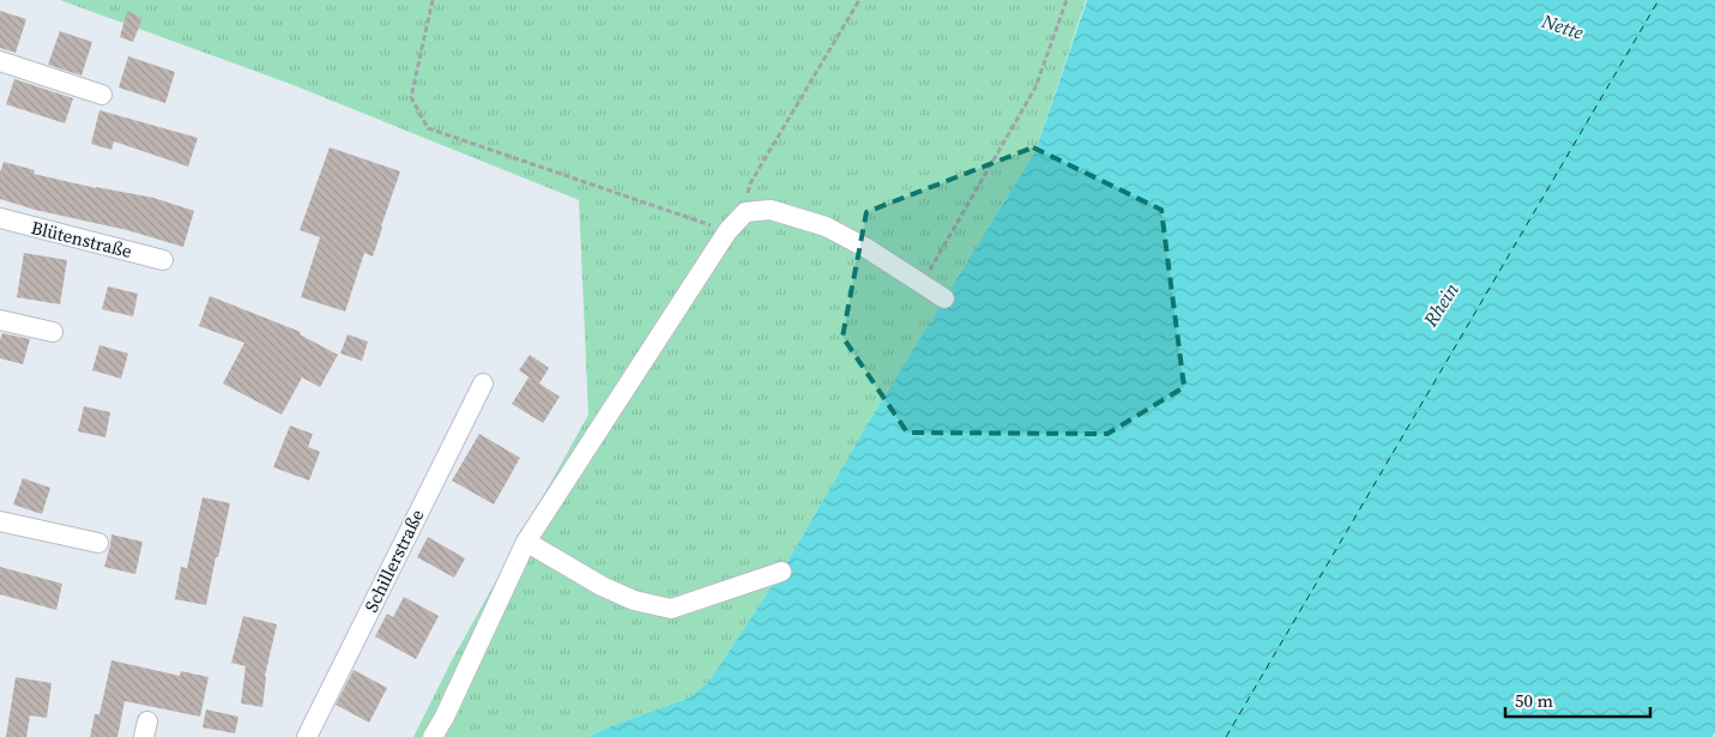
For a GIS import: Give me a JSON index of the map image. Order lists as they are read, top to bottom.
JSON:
{
  "streets": {
    "street": ["Blütenstraße", "Schillerstraße"]
  },
  "water": ["Nette", "Rhein"],
  "scale_bar": "50 m"
}
